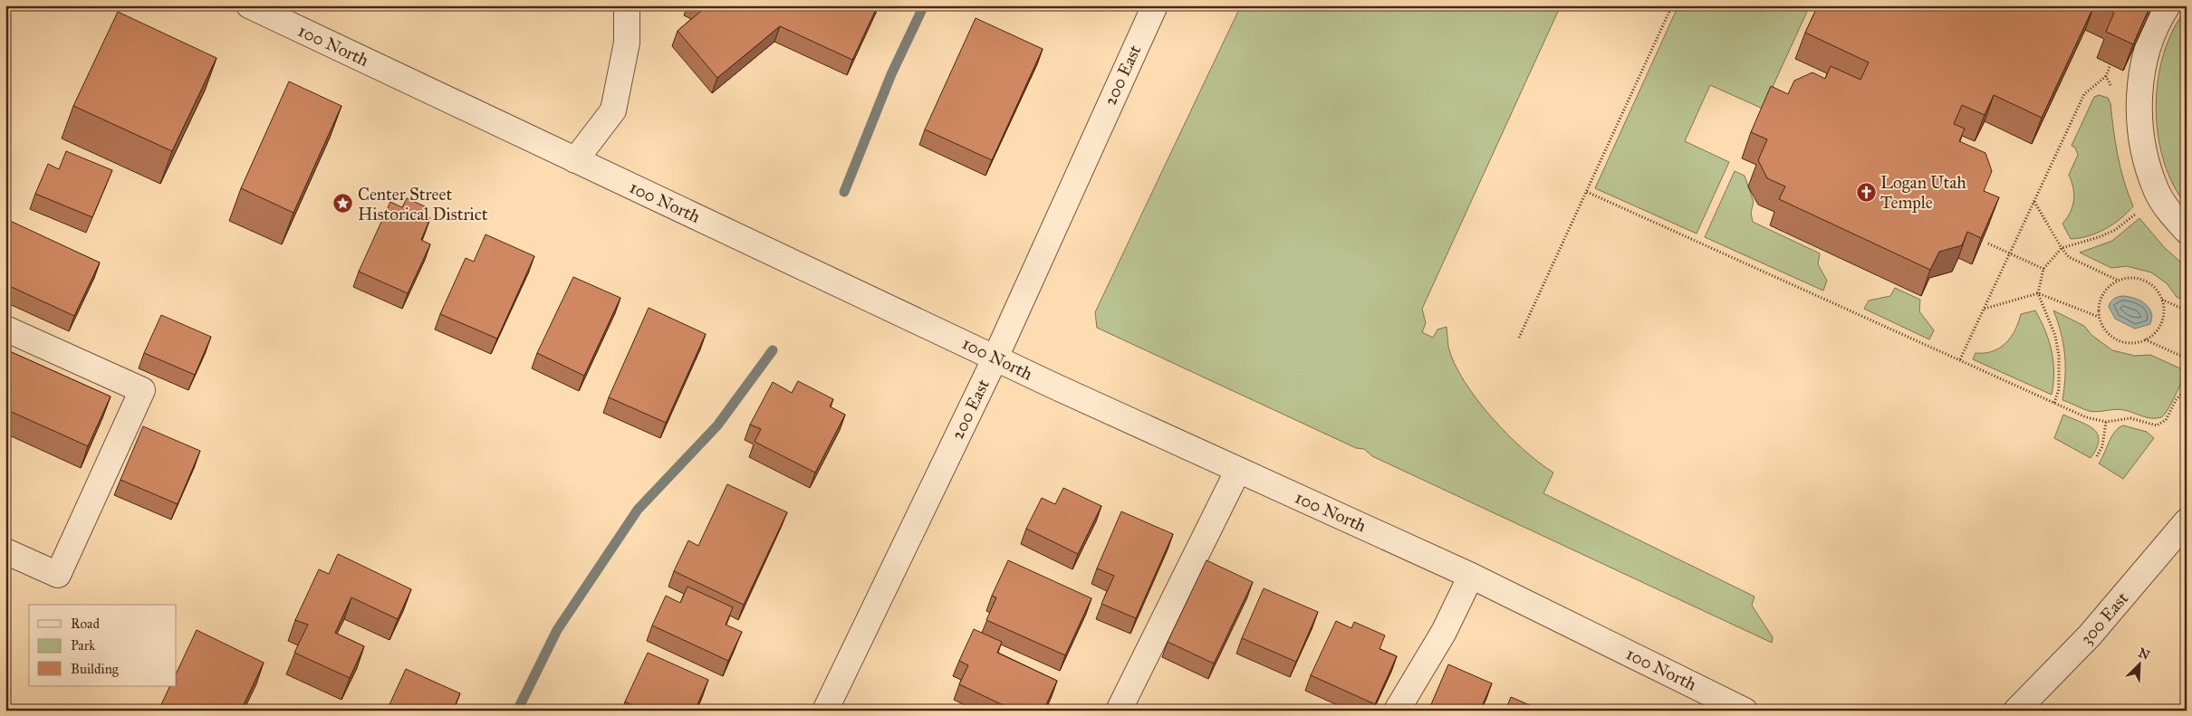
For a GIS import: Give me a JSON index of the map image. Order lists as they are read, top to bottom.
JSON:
{
  "streets": {
    "street": ["100 North", "200 East", "300 East"]
  },
  "crossings": [
    ["100 North", "200 East"]
  ],
  "places": {
    "church": ["Logan Utah Temple"],
    "place": ["Center Street Historical District"]
  },
  "legend": ["Road", "Park", "Building"],
  "north": "top right"
}
